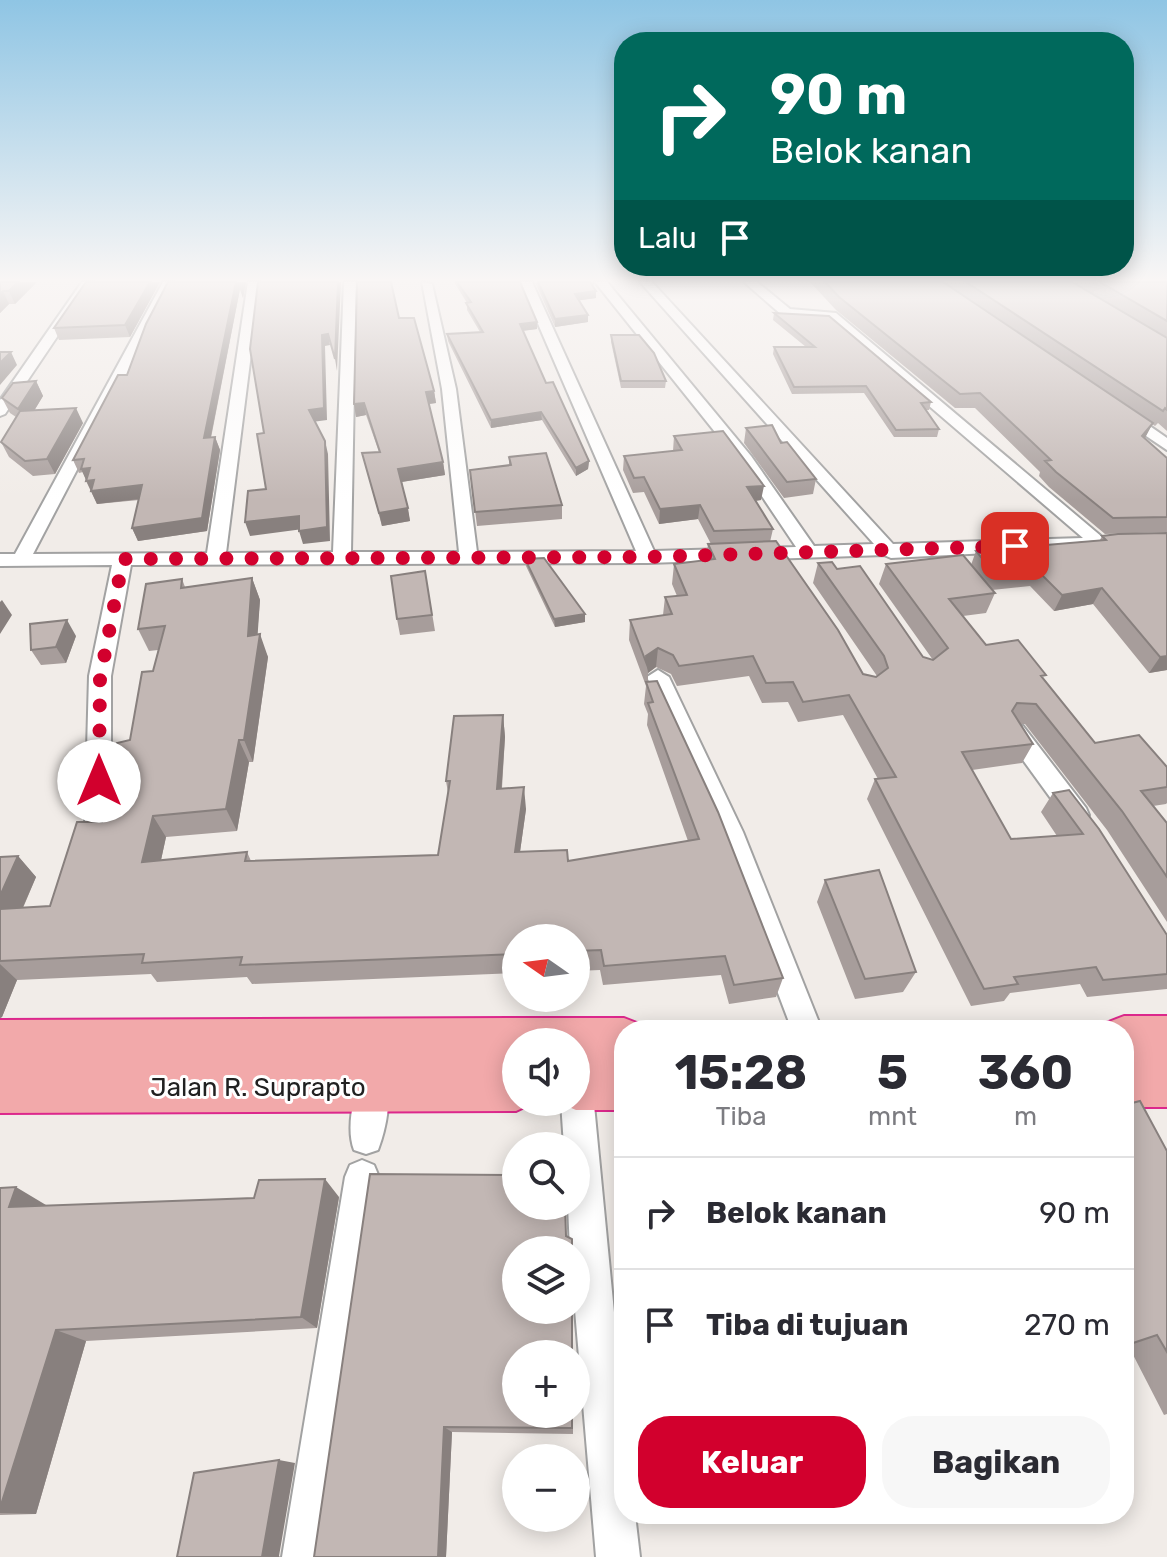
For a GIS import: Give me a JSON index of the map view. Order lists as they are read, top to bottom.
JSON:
{
  "streets": {
    "highway": ["Jalan R. Suprapto"]
  },
  "north": "left",
  "page": {
    "turn": ["90 m", "Belok kanan"],
    "then": "Lalu",
    "map_buttons": ["+", "−"],
    "eta": [
      "15:28",
      "Tiba",
      "5",
      "mnt",
      "360",
      "m"
    ],
    "list": [
      {
        "name": "Belok kanan",
        "value": "90 m"
      },
      {
        "name": "Tiba di tujuan",
        "value": "270 m"
      }
    ],
    "buttons": ["Keluar", "Bagikan"]
  }
}
